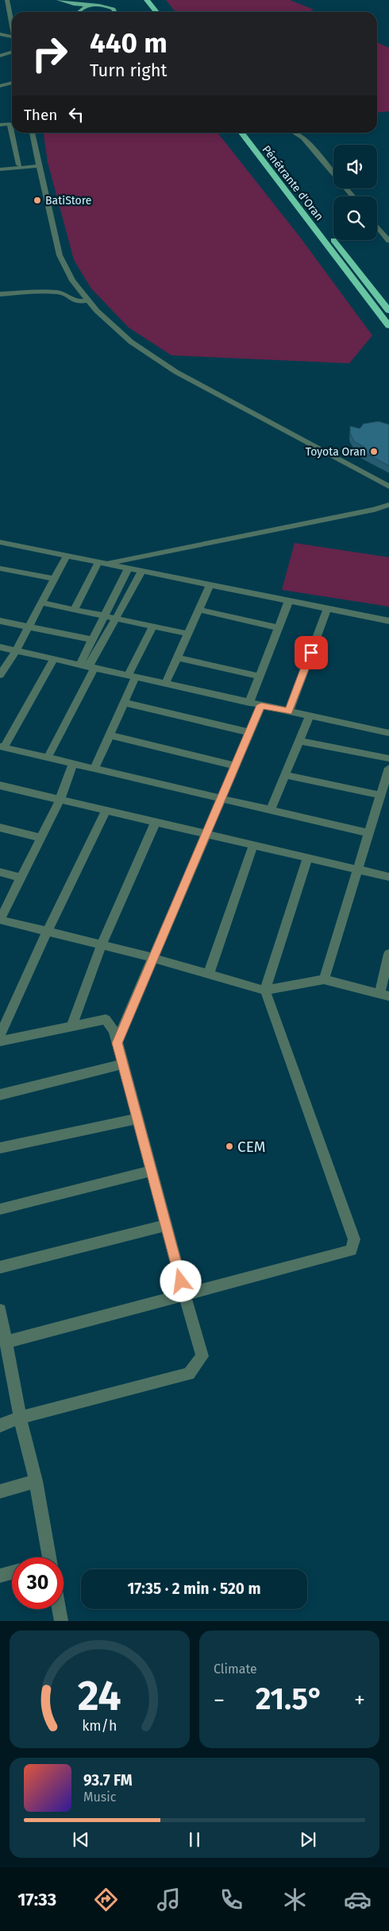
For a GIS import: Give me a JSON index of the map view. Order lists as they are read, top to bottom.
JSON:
{
  "streets": {
    "highway": ["Pénétrante d'Oran"]
  },
  "places": ["BatiStore", "Toyota Oran", "CEM"],
  "page": {
    "turn": ["440 m", "Turn right"],
    "then": "Then",
    "limit": "30",
    "trip": "17:35 · 2 min · 520 m",
    "tile": "Climate",
    "heat": ["−", "21.5°", "+"],
    "song": ["93.7 FM", "Music"],
    "tabs": "17:33",
    "gauge": ["24", "km/h"]
  }
}
